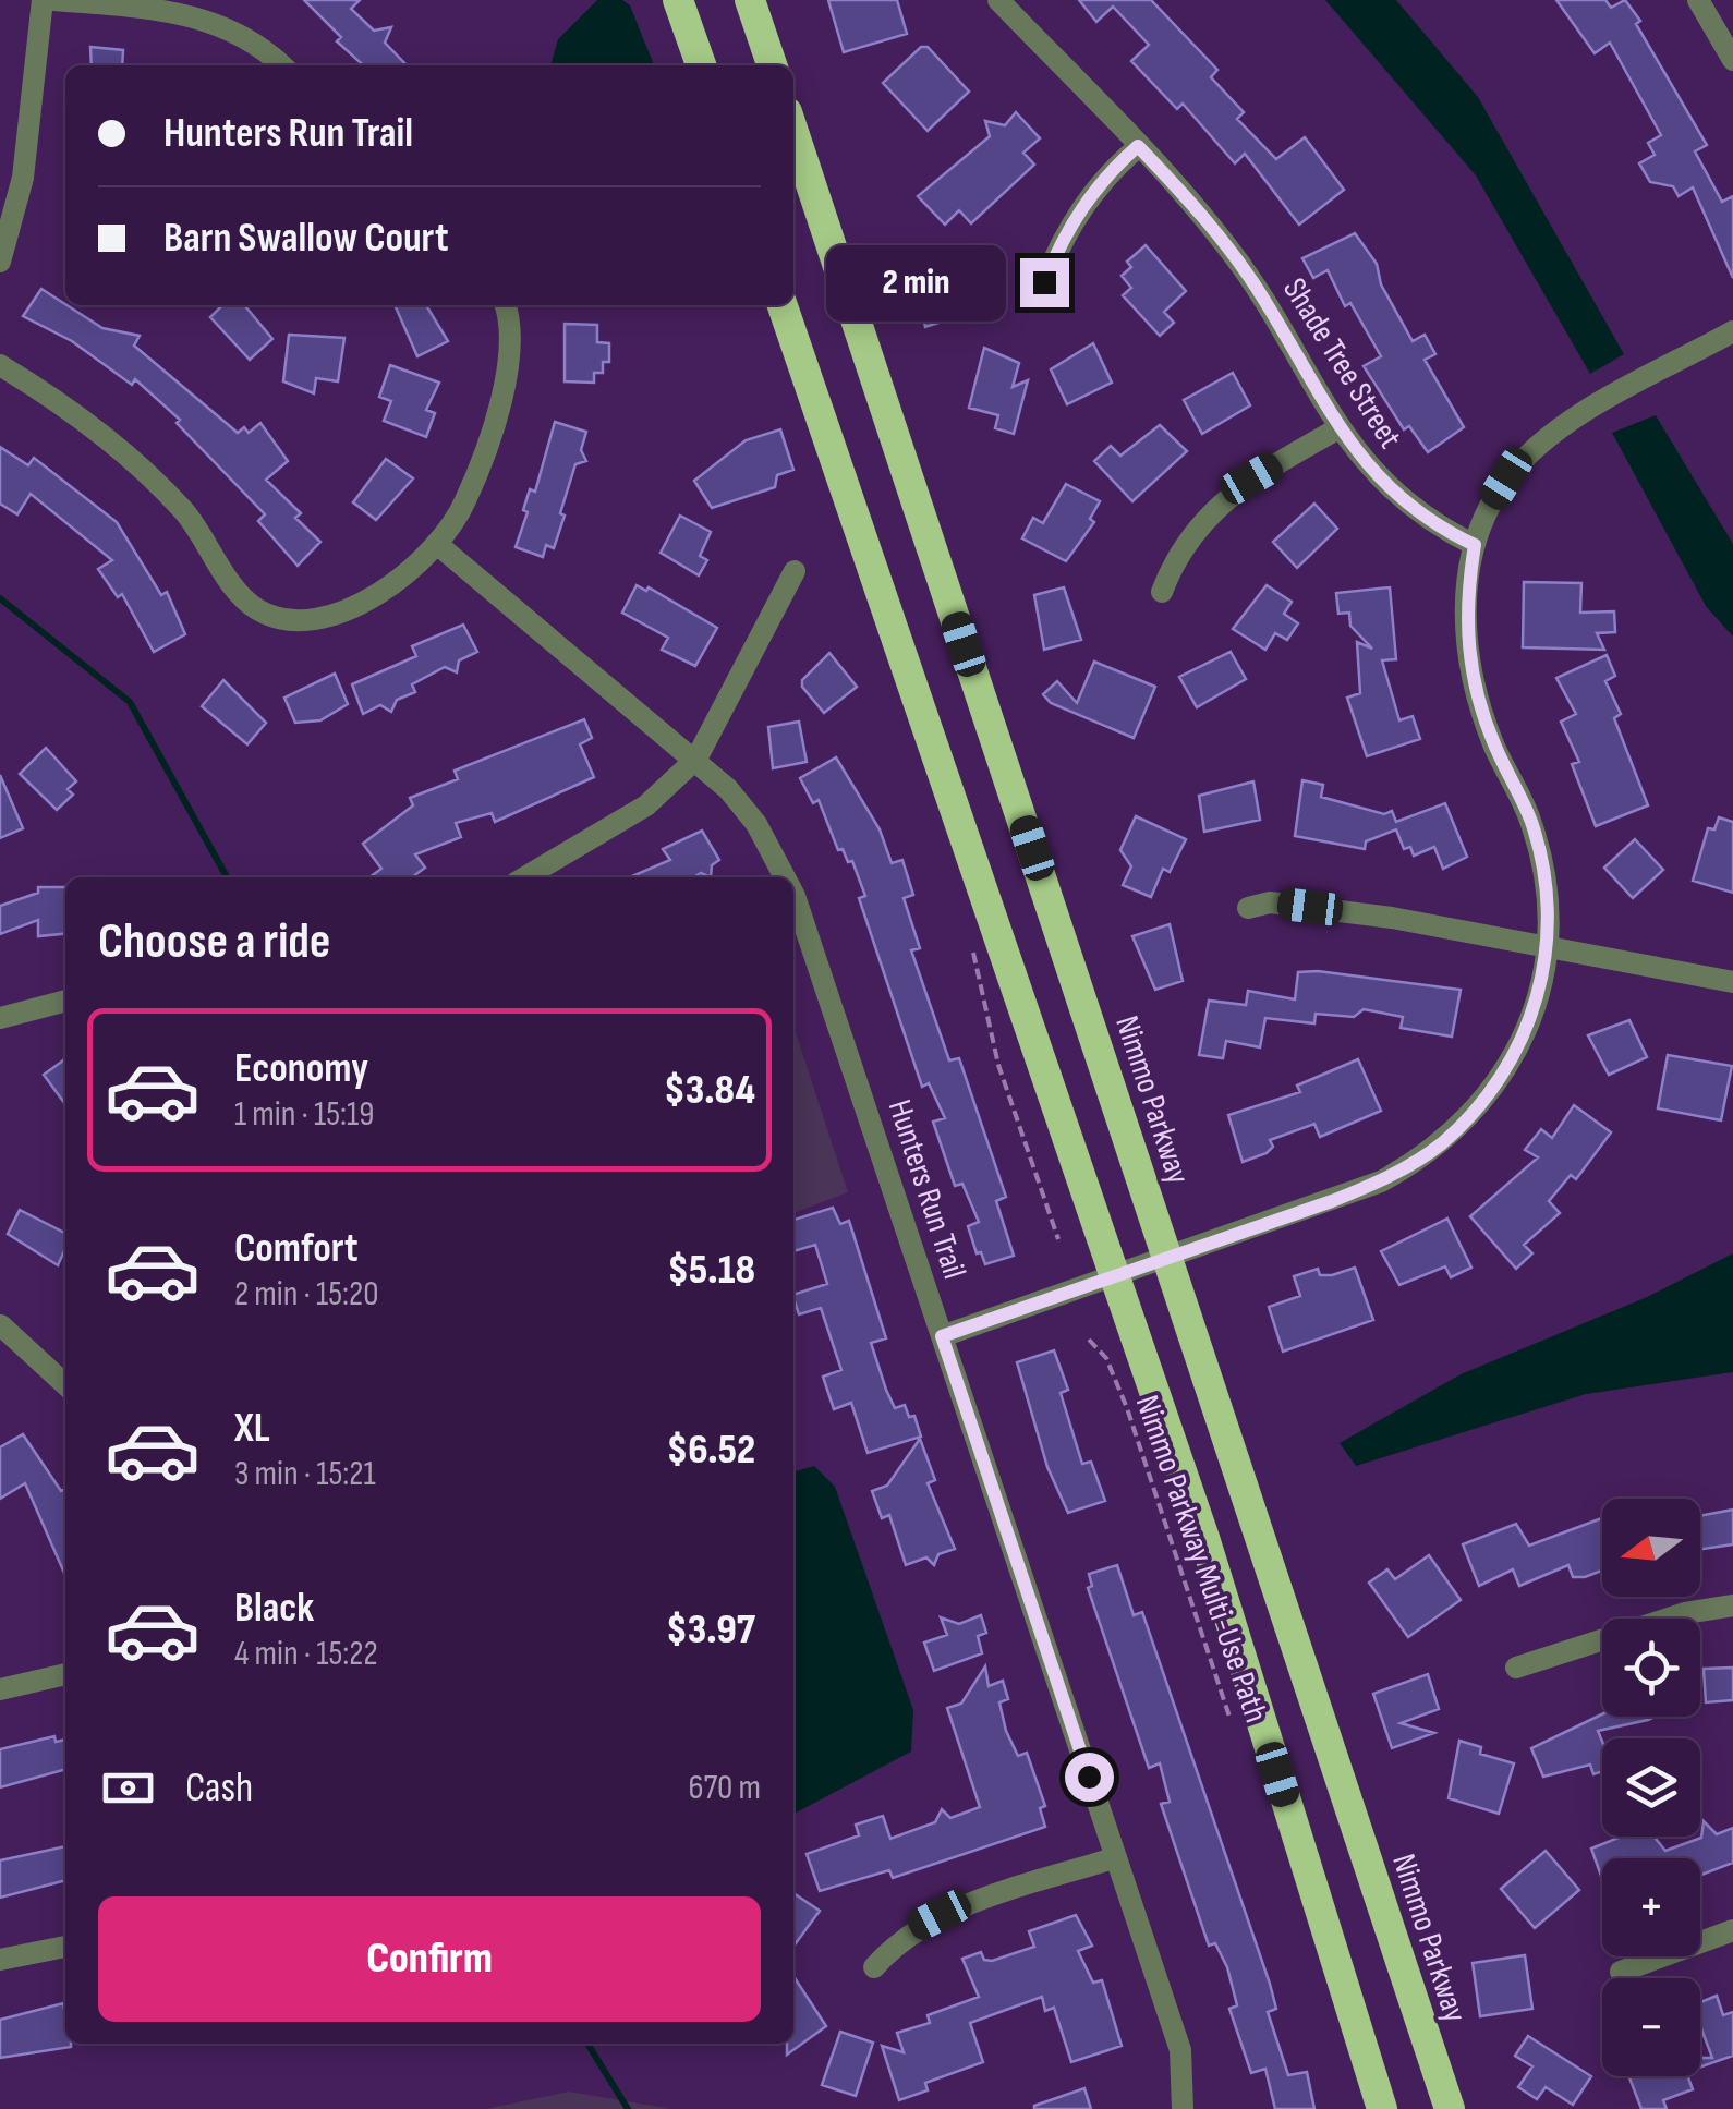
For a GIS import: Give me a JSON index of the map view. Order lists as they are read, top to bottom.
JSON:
{
  "streets": {
    "highway": ["Nimmo Parkway"],
    "street": ["Shade Tree Street", "Hunters Run Trail"],
    "path": ["Nimmo Parkway Multi-Use Path"]
  },
  "north": "left",
  "page": {
    "banner": ["Hunters Run Trail", "Barn Swallow Court"],
    "bubble": "2 min",
    "heading": "Choose a ride",
    "list": [
      {
        "name": "Economy",
        "note": "1 min · 15:19",
        "value": "$3.84"
      },
      {
        "name": "Comfort",
        "note": "2 min · 15:20",
        "value": "$5.18"
      },
      {
        "name": "XL",
        "note": "3 min · 15:21",
        "value": "$6.52"
      },
      {
        "name": "Black",
        "note": "4 min · 15:22",
        "value": "$3.97"
      }
    ],
    "map_buttons": ["+", "−"],
    "pay": ["Cash", "670 m"],
    "buttons": "Confirm"
  }
}
